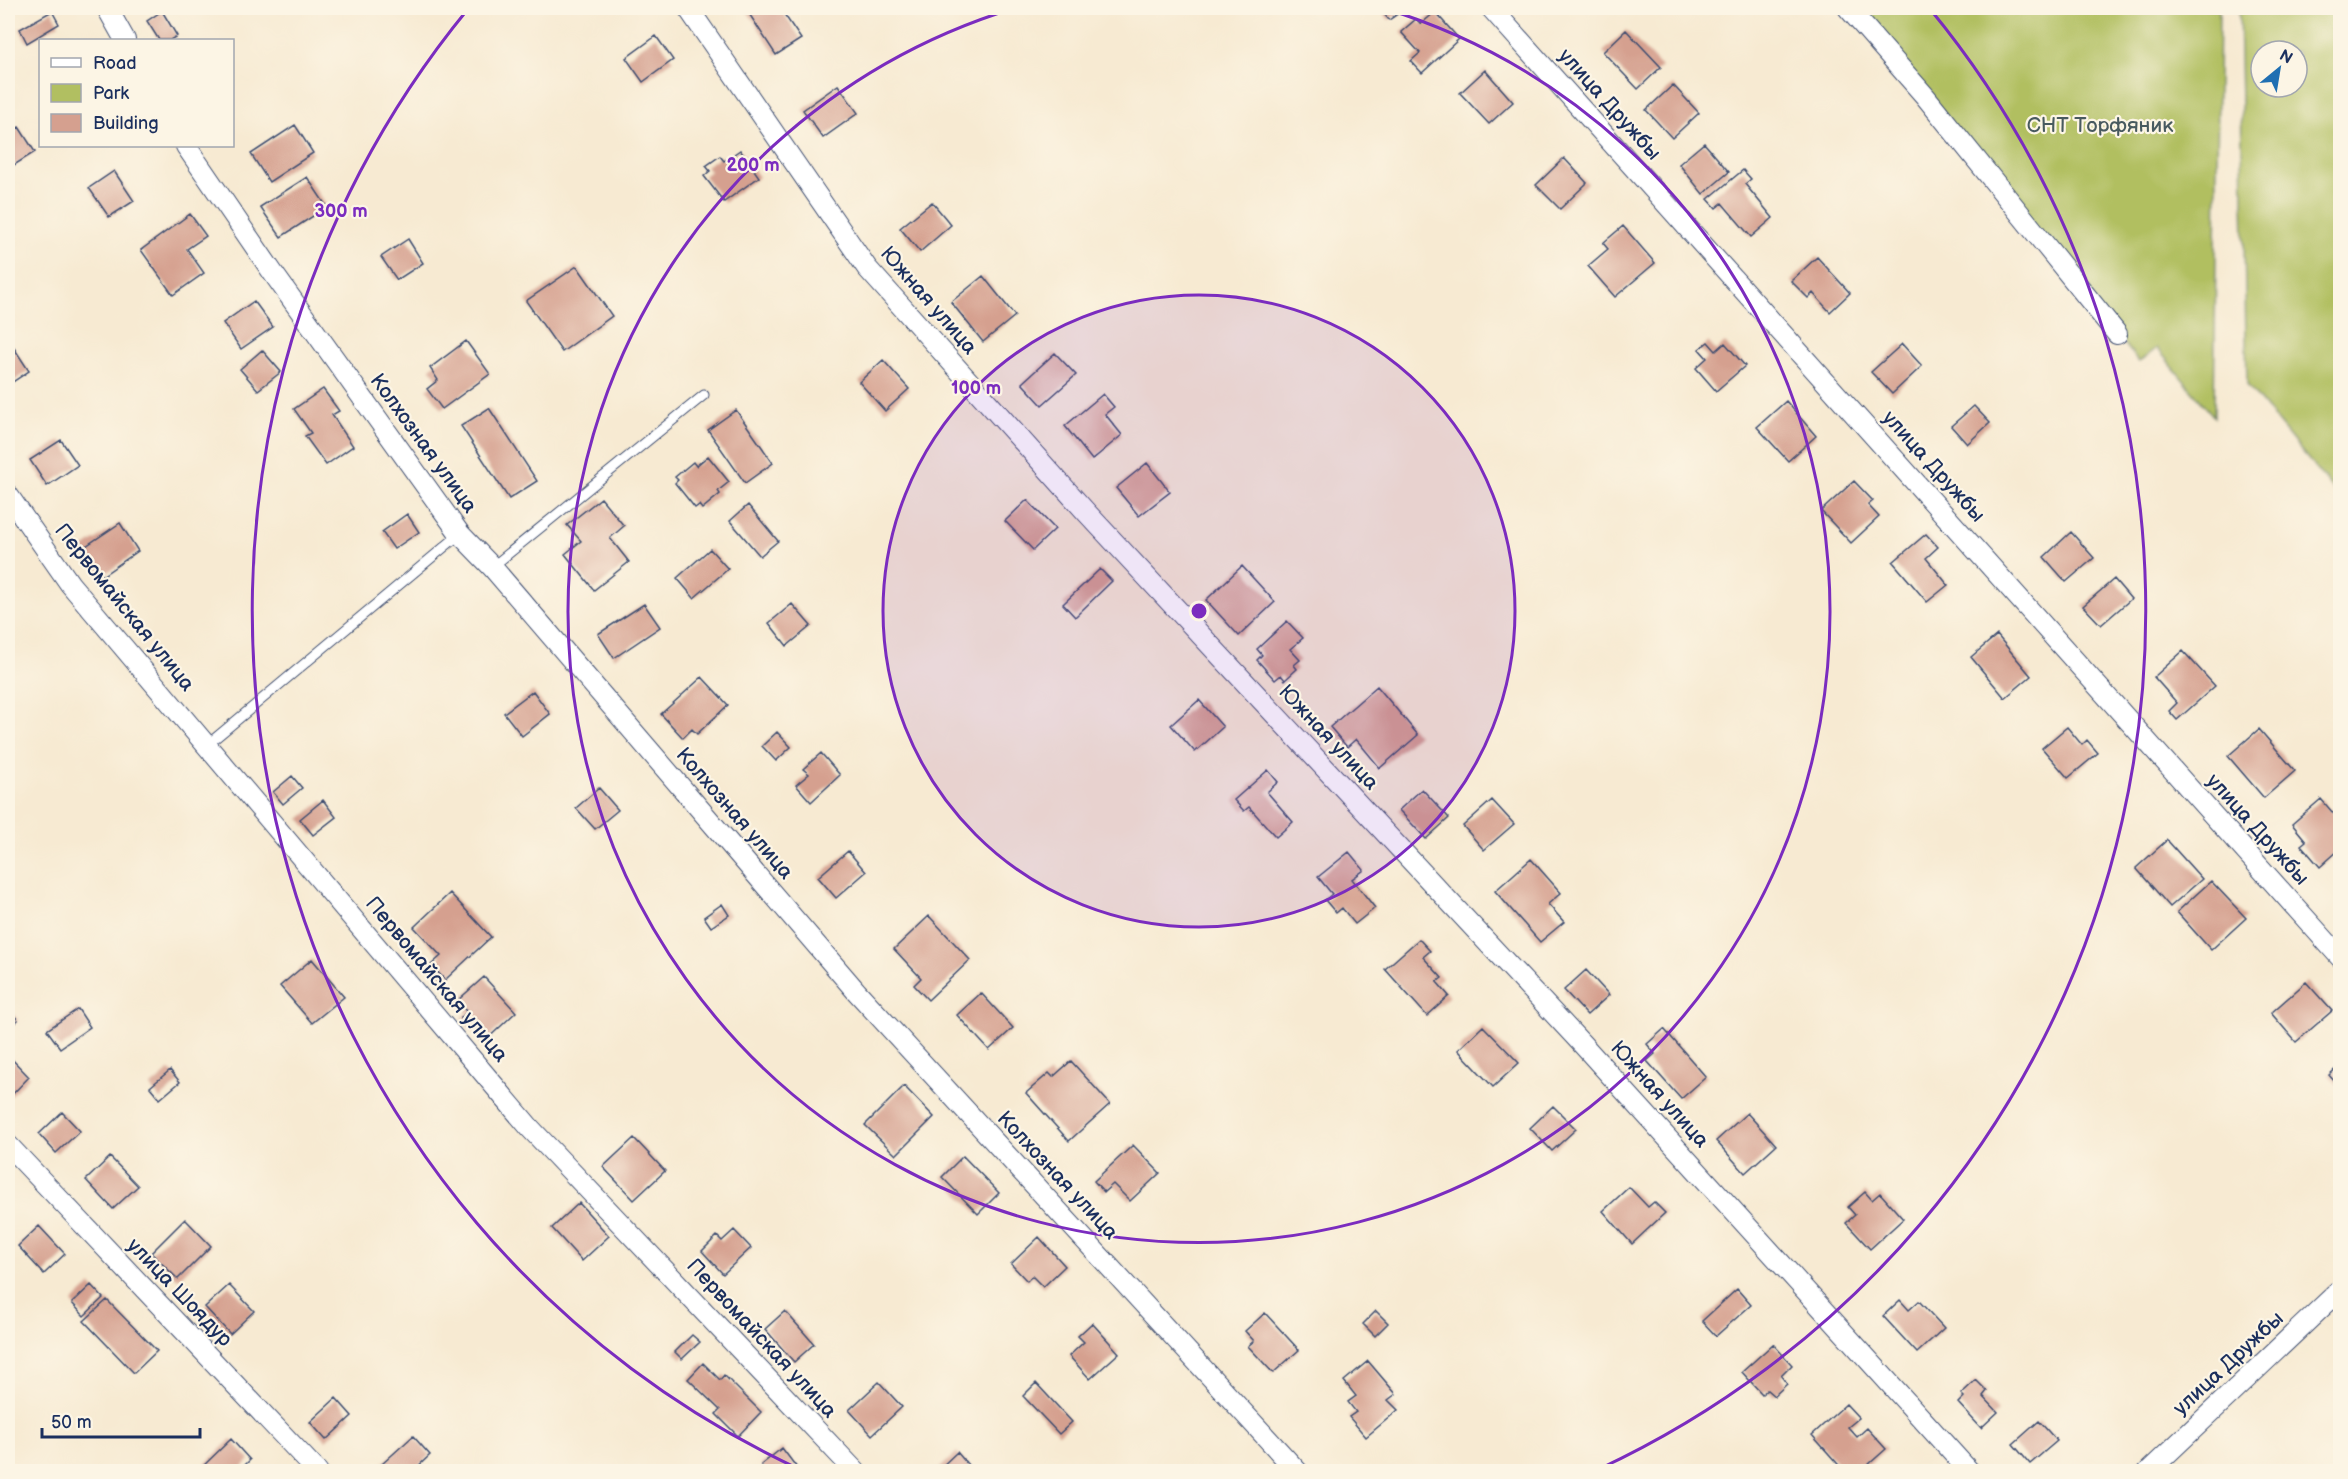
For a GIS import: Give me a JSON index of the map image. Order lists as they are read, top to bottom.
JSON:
{
  "streets": {
    "street": [
      "улица Дружбы",
      "Южная улица",
      "Колхозная улица",
      "Первомайская улица",
      "улица Шоядур"
    ]
  },
  "parks": ["СНТ Торфяник"],
  "legend": ["Road", "Park", "Building"],
  "scale_bar": "50 m",
  "north": "top right",
  "rings": ["200 m", "300 m", "100 m"]
}
